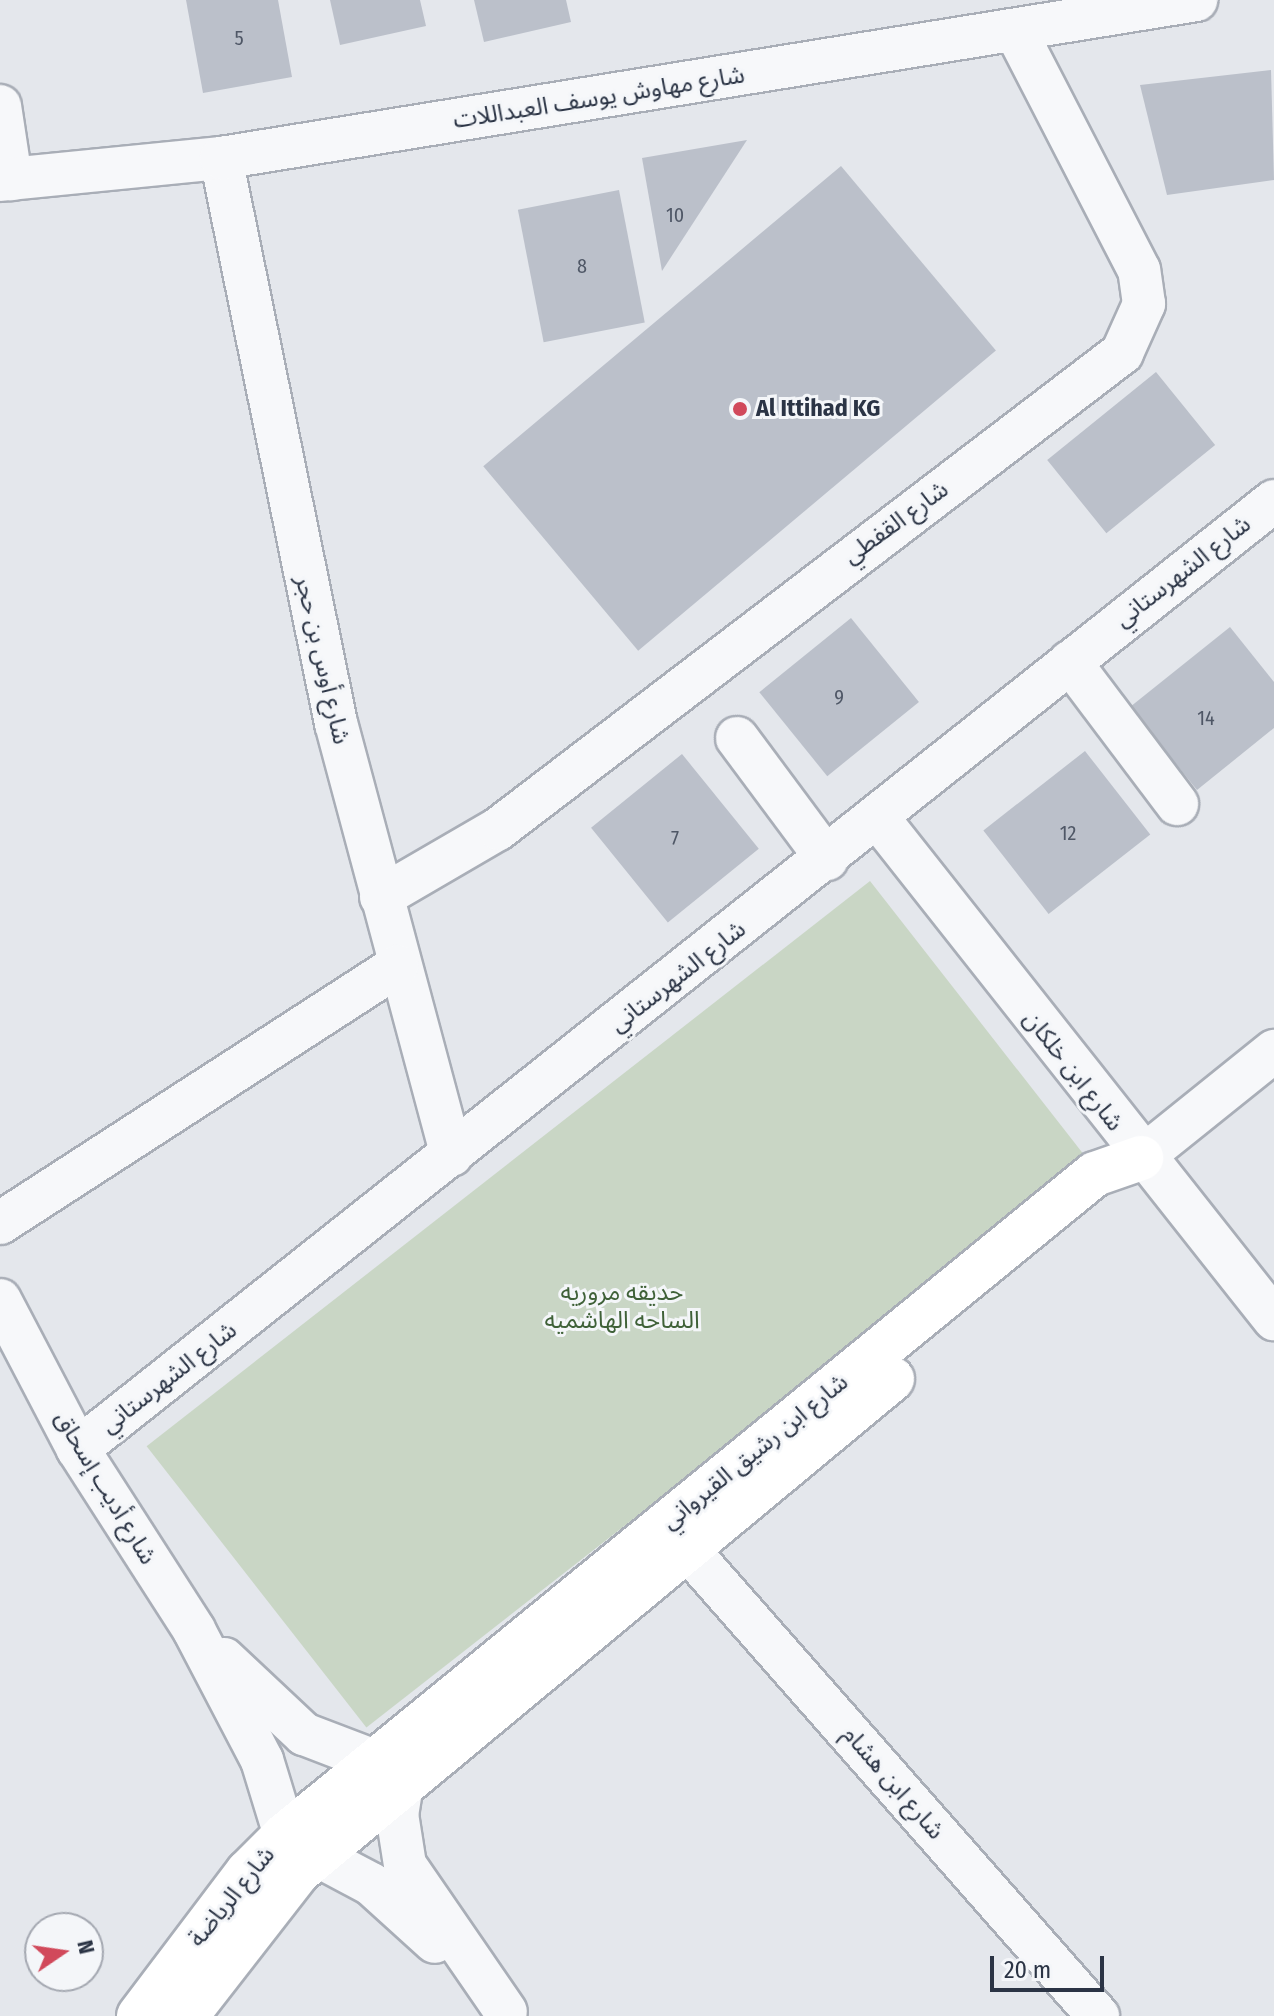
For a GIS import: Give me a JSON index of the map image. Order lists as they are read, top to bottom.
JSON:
{
  "streets": {
    "main road": ["شارع ابن رشيق القيرواني", "شارع الرياضة"],
    "street": [
      "شارع مهاوش يوسف العبداللات",
      "شارع القفطي",
      "شارع الشهرستاني",
      "شارع أوس بن حجر",
      "شارع ابن خلكان",
      "شارع أديب إسحاق",
      "شارع ابن هشام"
    ]
  },
  "crossings": [
    ["شارع مهاوش يوسف العبداللات", "شارع القفطي"],
    ["شارع مهاوش يوسف العبداللات", "شارع أوس بن حجر"],
    ["شارع القفطي", "شارع أوس بن حجر"],
    ["شارع الشهرستاني", "شارع أوس بن حجر"],
    ["شارع الشهرستاني", "شارع ابن خلكان"],
    ["شارع الشهرستاني", "شارع أديب إسحاق"],
    ["شارع ابن خلكان", "شارع ابن رشيق القيرواني"],
    ["شارع ابن رشيق القيرواني", "شارع أديب إسحاق"],
    ["شارع ابن رشيق القيرواني", "شارع ابن هشام"],
    ["شارع ابن رشيق القيرواني", "شارع الرياضة"],
    ["شارع أديب إسحاق", "شارع الرياضة"]
  ],
  "parks": ["حديقه مروريه الساحه الهاشميه"],
  "places": ["Al Ittihad KG"],
  "house_numbers": [
    "5",
    "10",
    "8",
    "9",
    "14",
    "12",
    "7"
  ],
  "scale_bar": "20 m",
  "north": "right"
}
